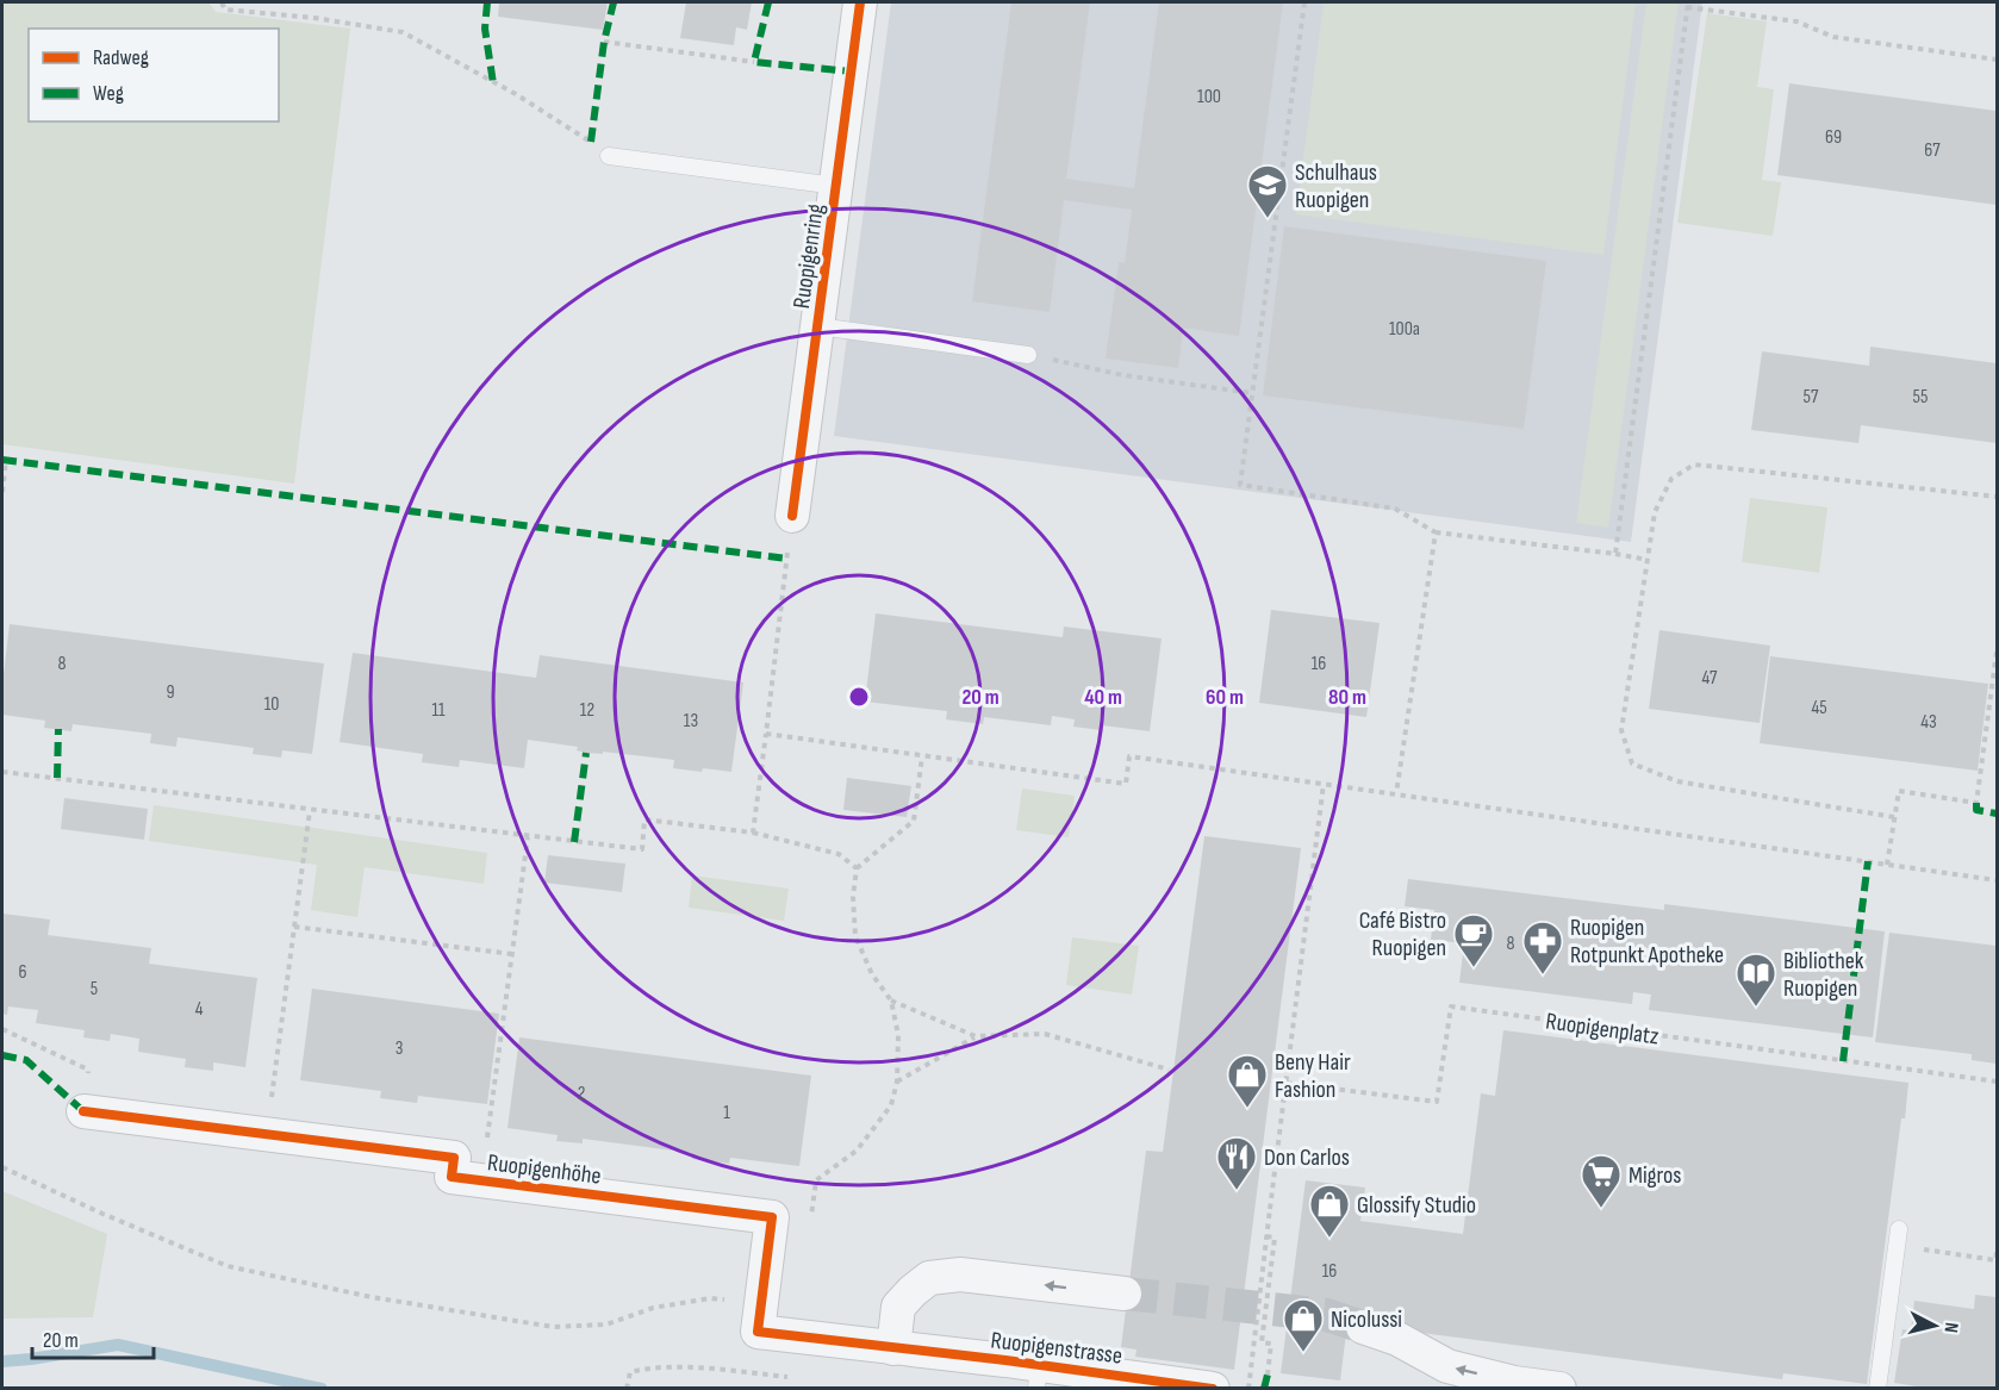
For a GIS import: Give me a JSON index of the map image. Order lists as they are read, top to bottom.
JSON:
{
  "streets": {
    "street": ["Ruopigenring", "Ruopigenhöhe", "Ruopigenstrasse"],
    "path": ["Ruopigenplatz"]
  },
  "places": {
    "school or university": ["Schulhaus Ruopigen"],
    "cafe": ["Café Bistro Ruopigen"],
    "pharmacy": ["Ruopigen Rotpunkt Apotheke"],
    "library": ["Bibliothek Ruopigen"],
    "shop": ["Beny Hair Fashion", "Glossify Studio", "Nicolussi"],
    "restaurant": ["Don Carlos"],
    "supermarket": ["Migros"]
  },
  "house_numbers": [
    "100",
    "69",
    "67",
    "100a",
    "57",
    "55",
    "8",
    "16",
    "47",
    "9",
    "10",
    "45",
    "11",
    "12",
    "13",
    "43",
    "8",
    "6",
    "5",
    "4",
    "3",
    "2",
    "1",
    "16"
  ],
  "legend": ["Radweg", "Weg"],
  "scale_bar": "20 m",
  "north": "right",
  "rings": [
    "20 m",
    "40 m",
    "60 m",
    "80 m"
  ]
}
